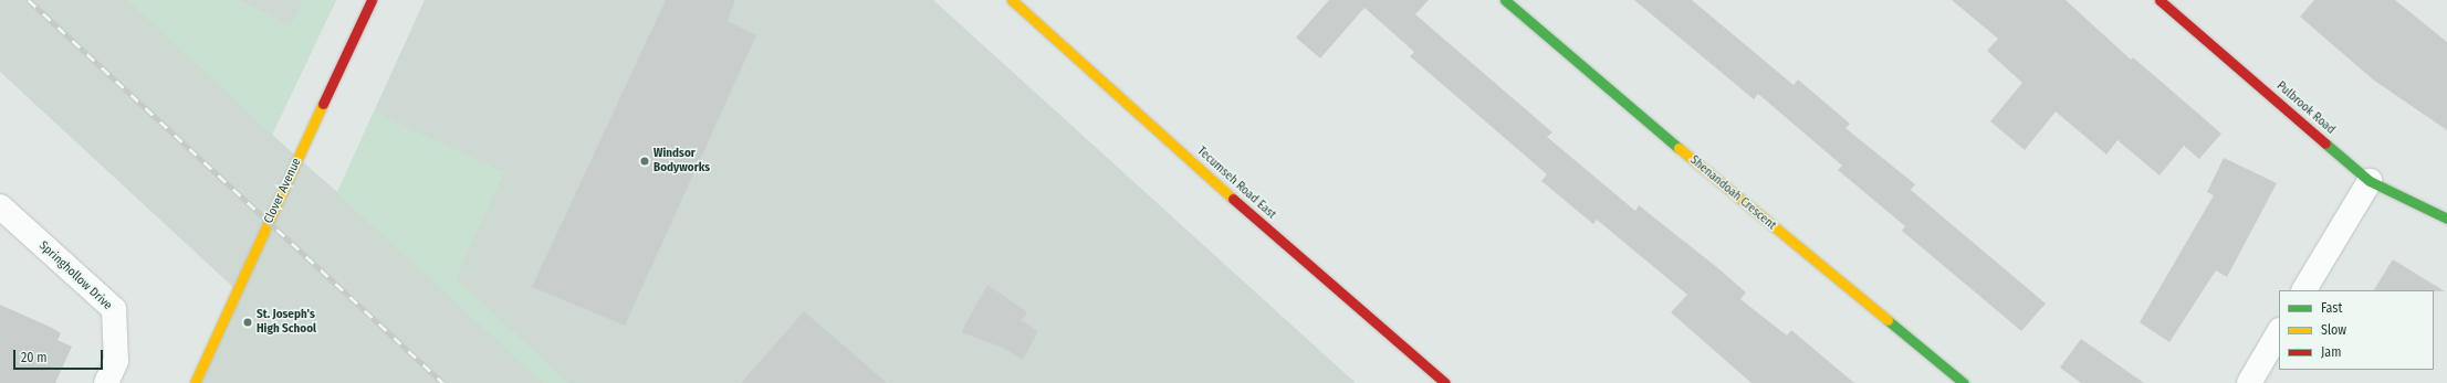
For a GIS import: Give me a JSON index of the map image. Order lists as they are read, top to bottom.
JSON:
{
  "streets": {
    "street": [
      "Pulbrook Road",
      "Tecumseh Road East",
      "Clover Avenue",
      "Shenandoah Crescent",
      "Springhollow Drive"
    ]
  },
  "places": ["Windsor Bodyworks", "St. Joseph's High School"],
  "legend": ["Fast", "Slow", "Jam"],
  "scale_bar": "20 m"
}
